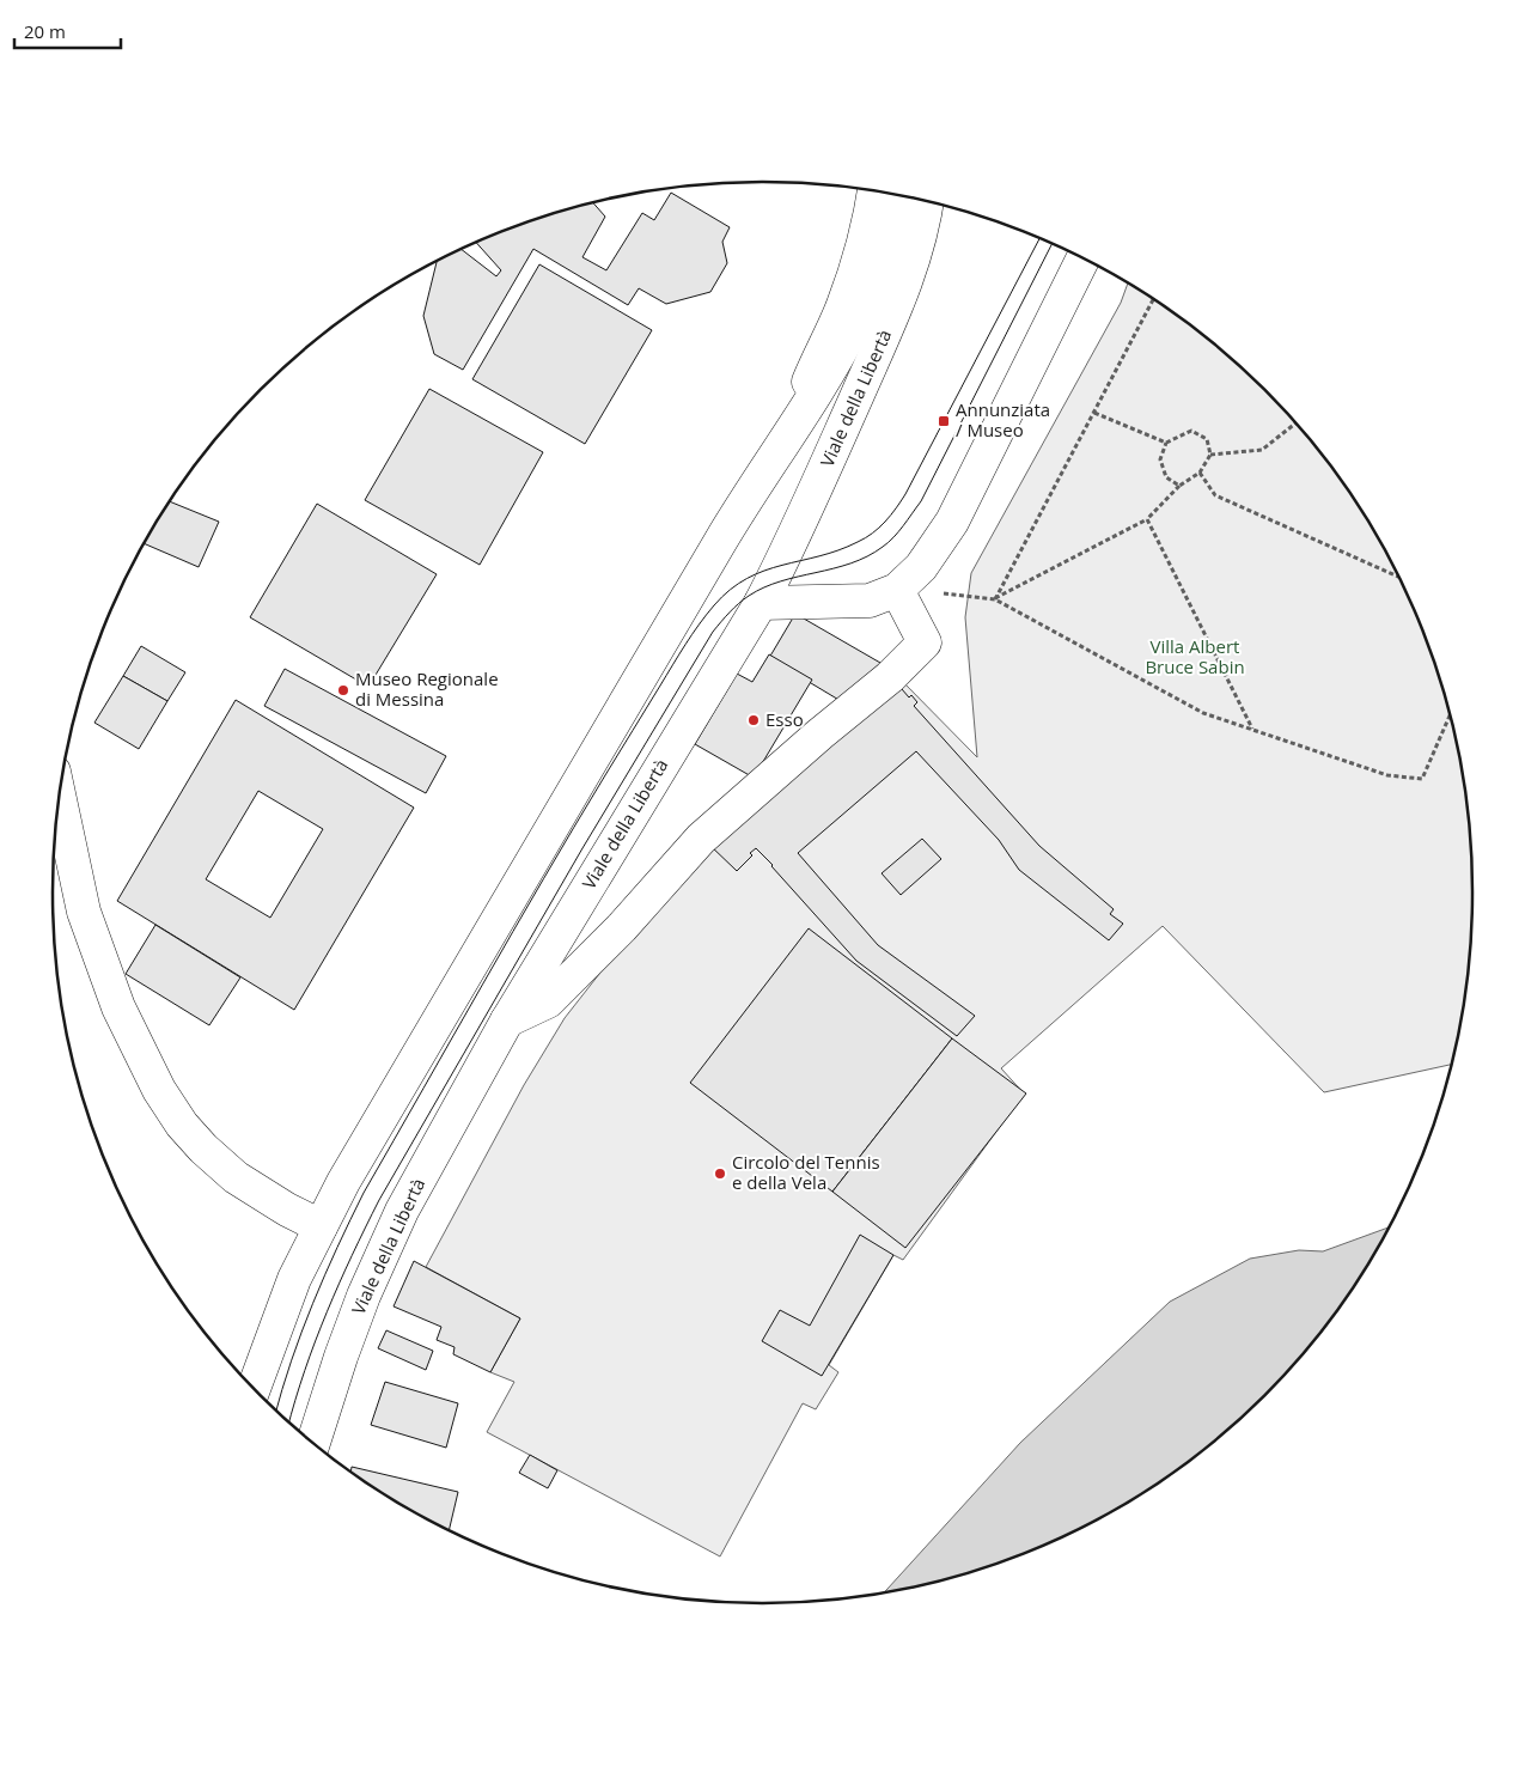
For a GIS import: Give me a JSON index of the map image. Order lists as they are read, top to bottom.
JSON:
{
  "streets": {
    "main road": ["Viale della Libertà"]
  },
  "parks": ["Villa Albert Bruce Sabin"],
  "places": {
    "transit": ["Annunziata / Museo"],
    "other": ["Museo Regionale di Messina", "Esso", "Circolo del Tennis e della Vela"]
  },
  "scale_bar": "20 m"
}
